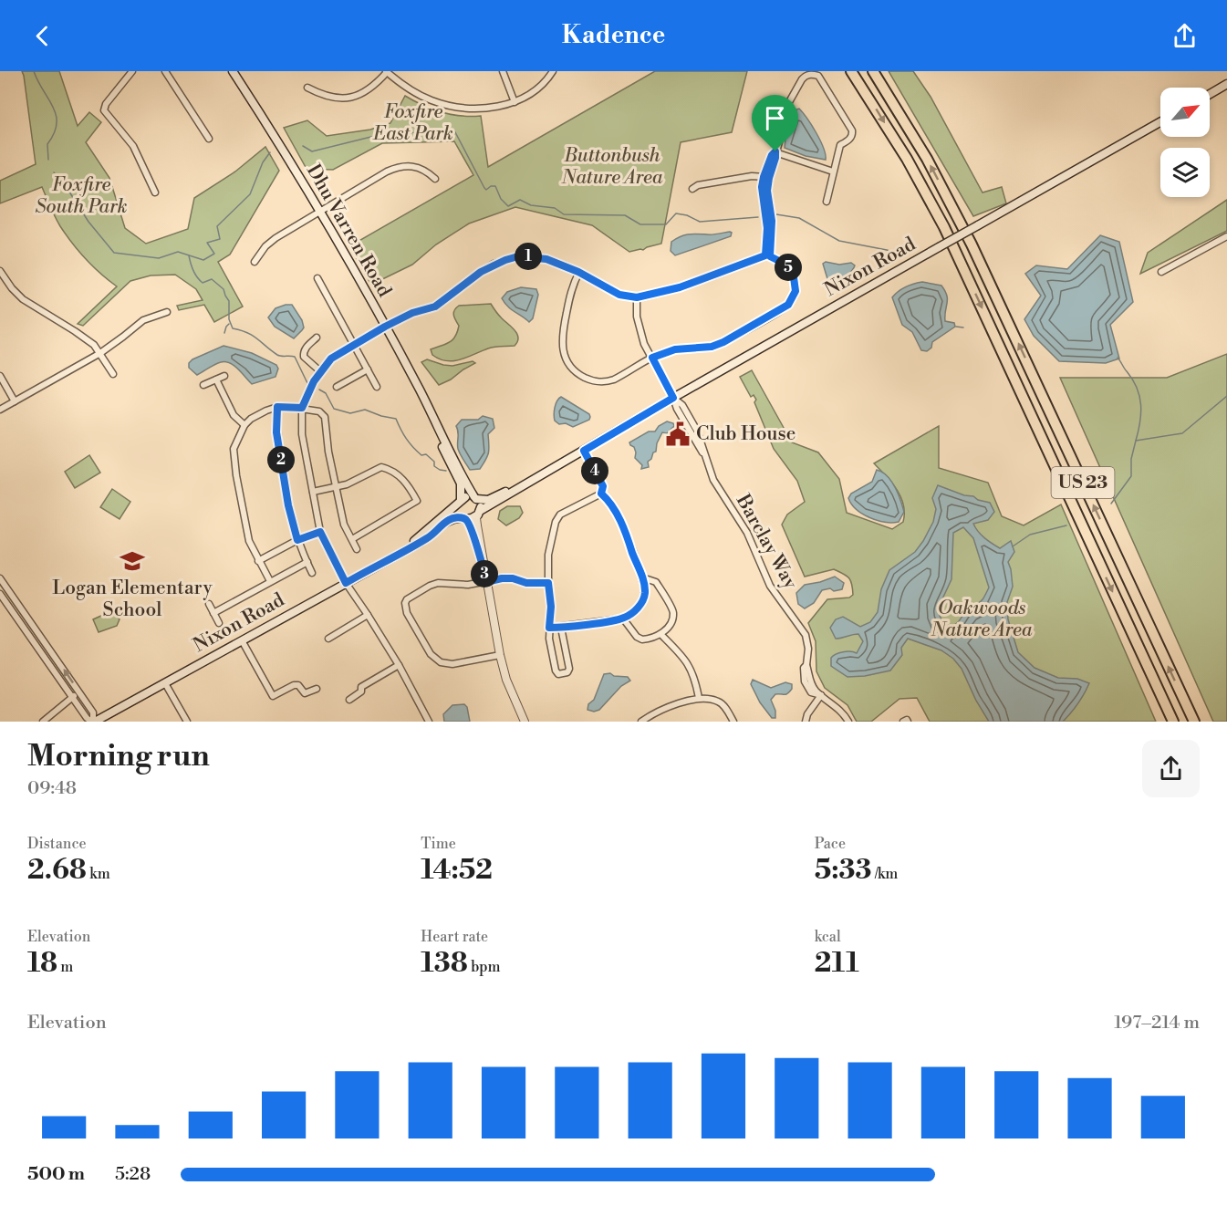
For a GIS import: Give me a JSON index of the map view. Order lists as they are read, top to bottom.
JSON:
{
  "streets": {
    "highway": ["US 23"],
    "main road": ["Dhu Varren Road", "Nixon Road"],
    "street": ["Barclay Way"]
  },
  "crossings": [
    ["Dhu Varren Road", "Nixon Road"],
    ["Nixon Road", "Barclay Way"]
  ],
  "parks": [
    "Foxfire East Park",
    "Buttonbush Nature Area",
    "Foxfire South Park",
    "Oakwoods Nature Area"
  ],
  "places": {
    "public building": ["Club House"],
    "school or university": ["Logan Elementary School"]
  },
  "north": "top right",
  "page": {
    "header": "Kadence",
    "pins": [
      "1",
      "5",
      "2",
      "4",
      "3"
    ],
    "heading": ["Morning run", "09:48"],
    "stats": [
      ["Distance", "2.68 km"],
      ["Time", "14:52"],
      ["Pace", "5:33 /km"],
      ["Elevation", "18 m"],
      ["Heart rate", "138 bpm"],
      ["kcal", "211"]
    ],
    "chart": ["Elevation", "197–214 m"],
    "list": [
      {
        "name": "500 m",
        "note": "5:28"
      }
    ]
  }
}
